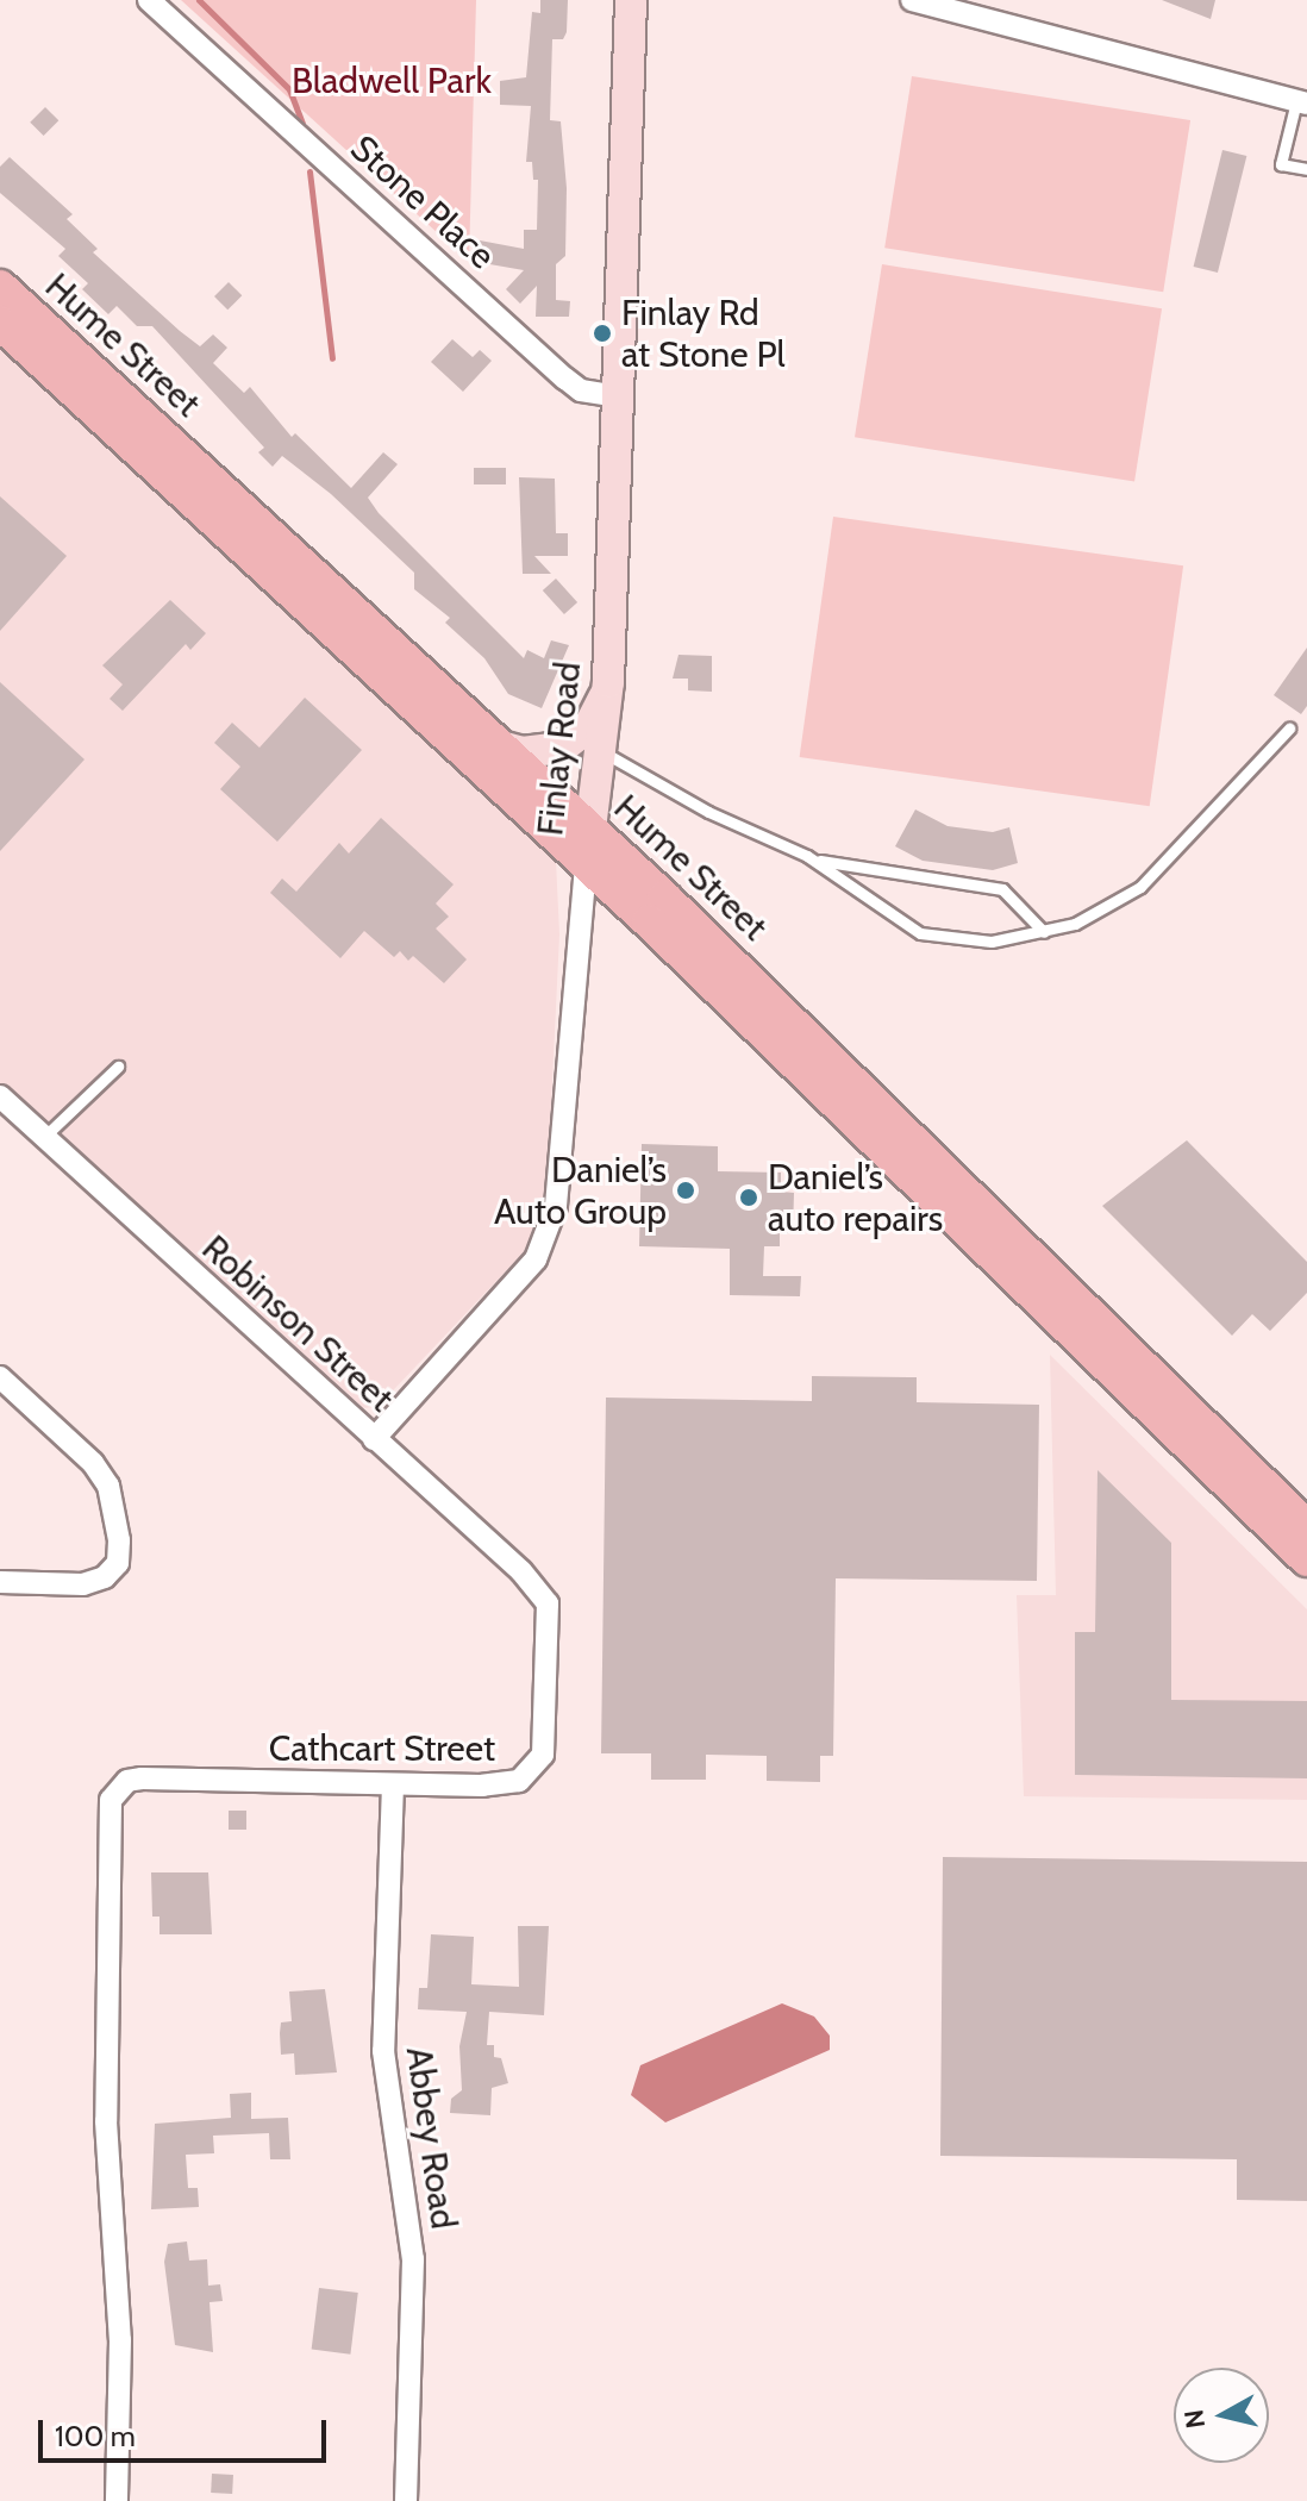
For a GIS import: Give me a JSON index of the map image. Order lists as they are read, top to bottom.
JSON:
{
  "streets": {
    "main road": ["Hume Street"],
    "street": [
      "Stone Place",
      "Finlay Road",
      "Robinson Street",
      "Cathcart Street",
      "Abbey Road"
    ]
  },
  "crossings": [
    ["Stone Place", "Finlay Road"],
    ["Hume Street", "Finlay Road"],
    ["Finlay Road", "Robinson Street"],
    ["Robinson Street", "Cathcart Street"],
    ["Cathcart Street", "Abbey Road"]
  ],
  "parks": ["Bladwell Park"],
  "places": ["Finlay Rd at Stone Pl", "Daniel’s Auto Group", "Daniel’s auto repairs"],
  "scale_bar": "100 m",
  "north": "left"
}
